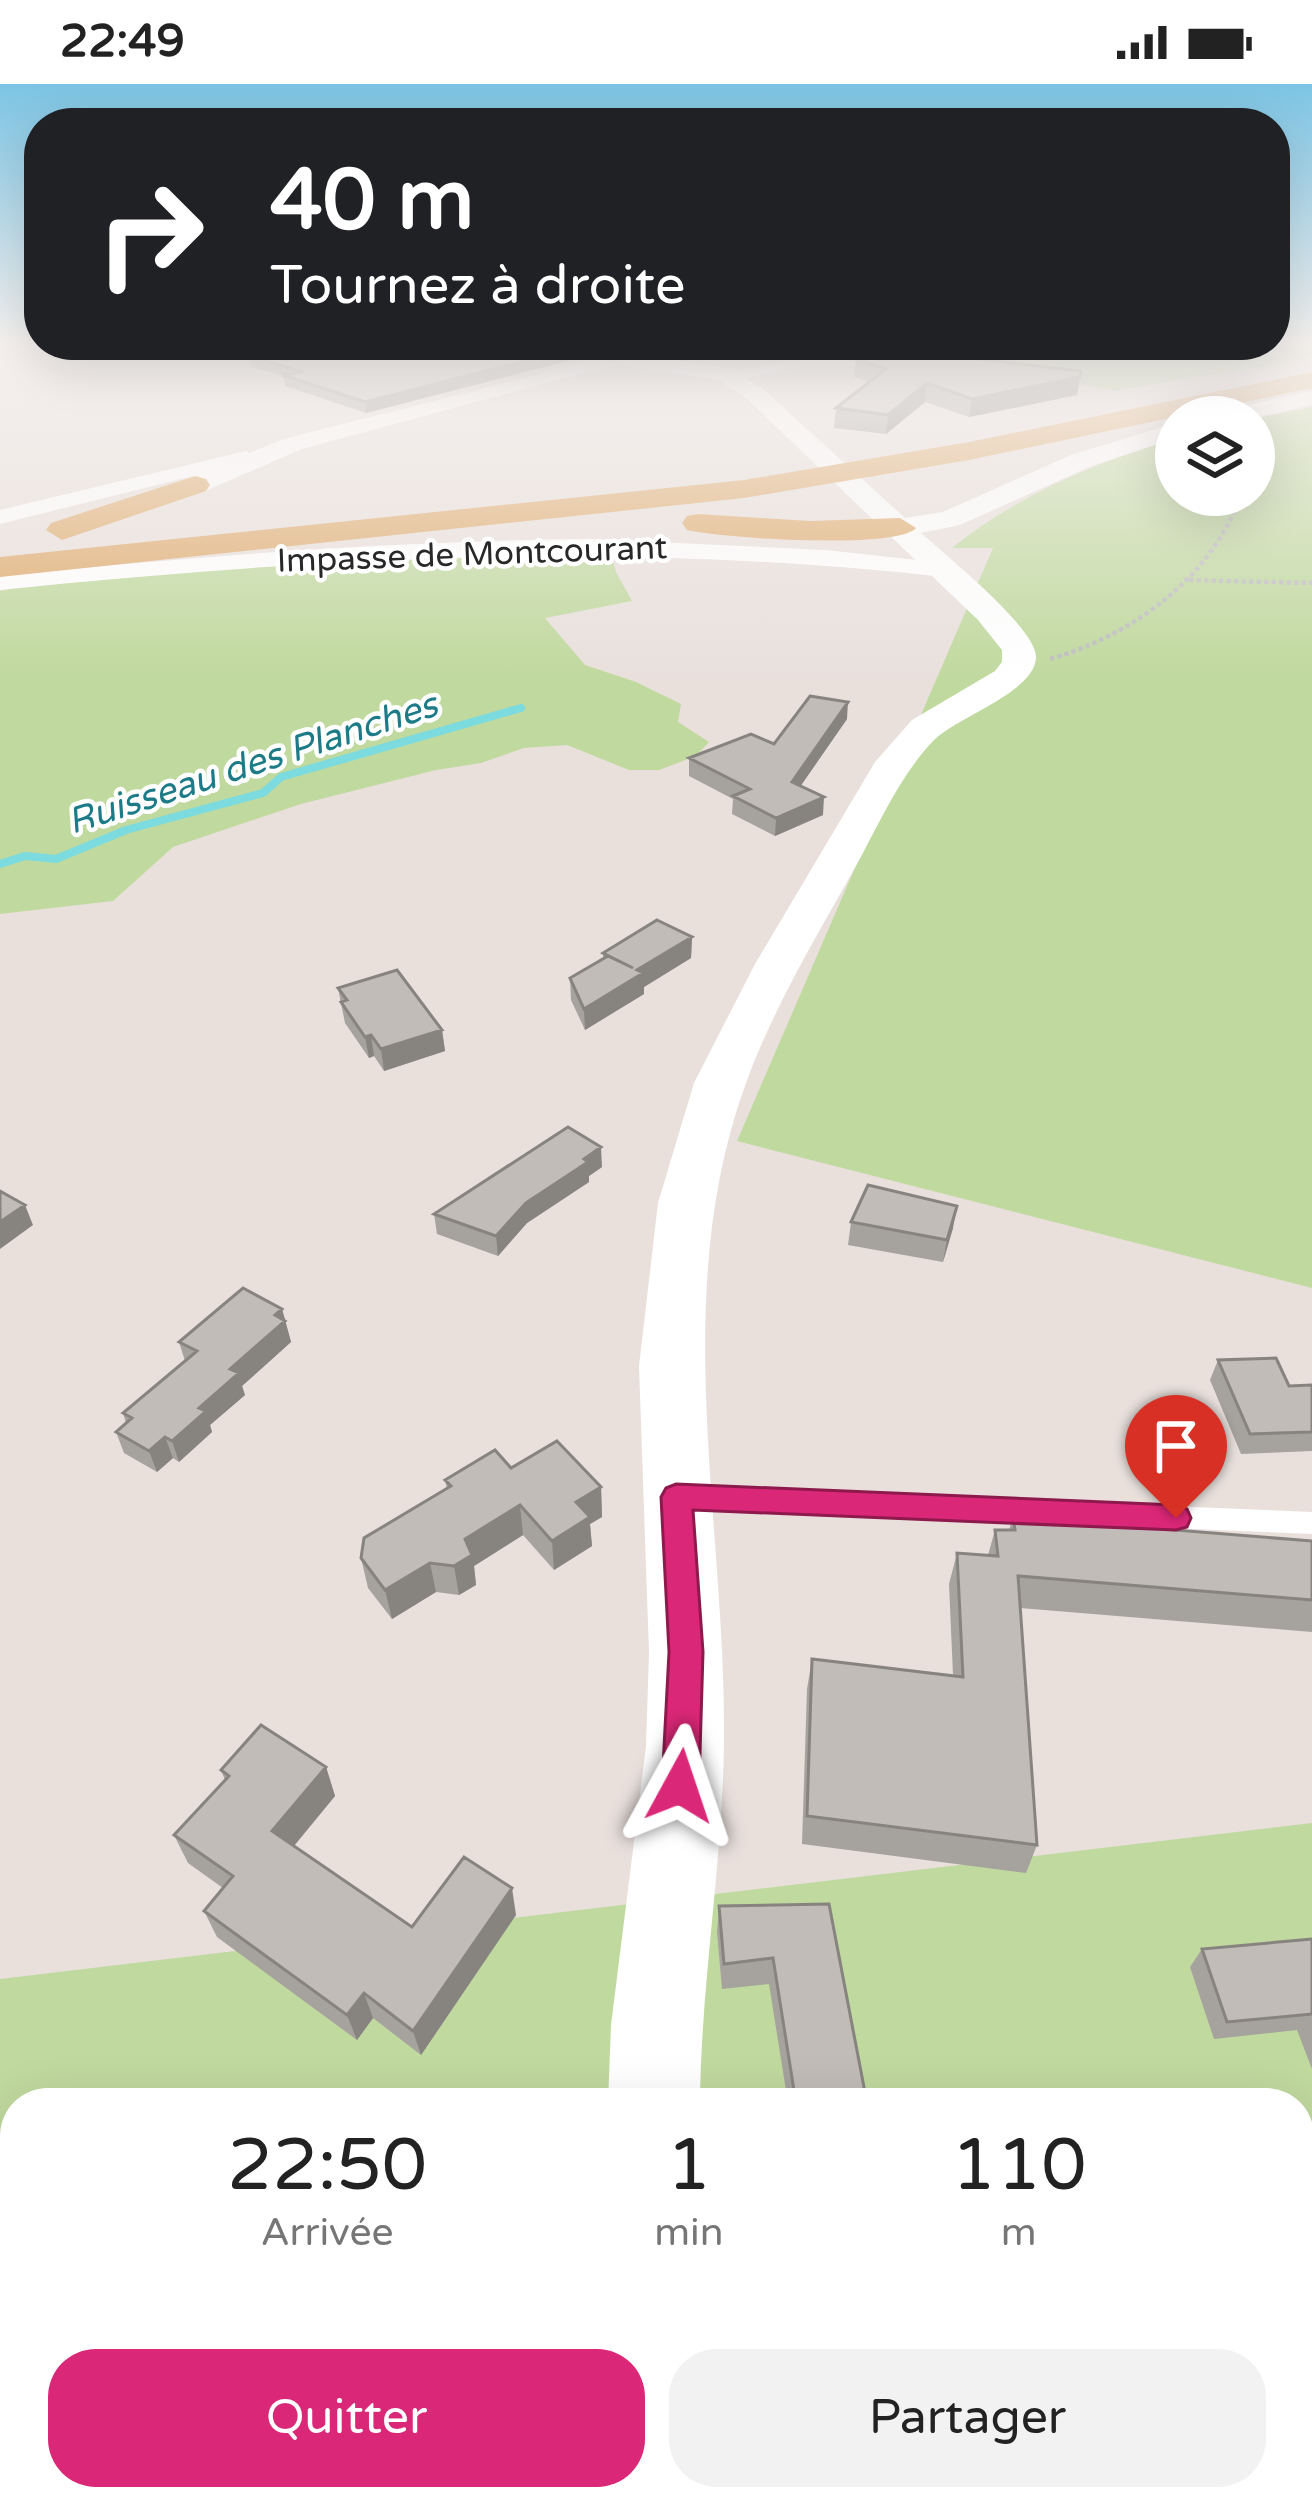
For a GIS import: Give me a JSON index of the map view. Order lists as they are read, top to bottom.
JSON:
{
  "streets": {
    "street": ["Impasse de Montcourant"]
  },
  "water": ["Ruisseau des Planches"],
  "page": {
    "status": "22:49",
    "turn": ["40 m", "Tournez à droite"],
    "eta": [
      "22:50",
      "Arrivée",
      "1",
      "min",
      "110",
      "m"
    ],
    "buttons": ["Quitter", "Partager"]
  }
}
